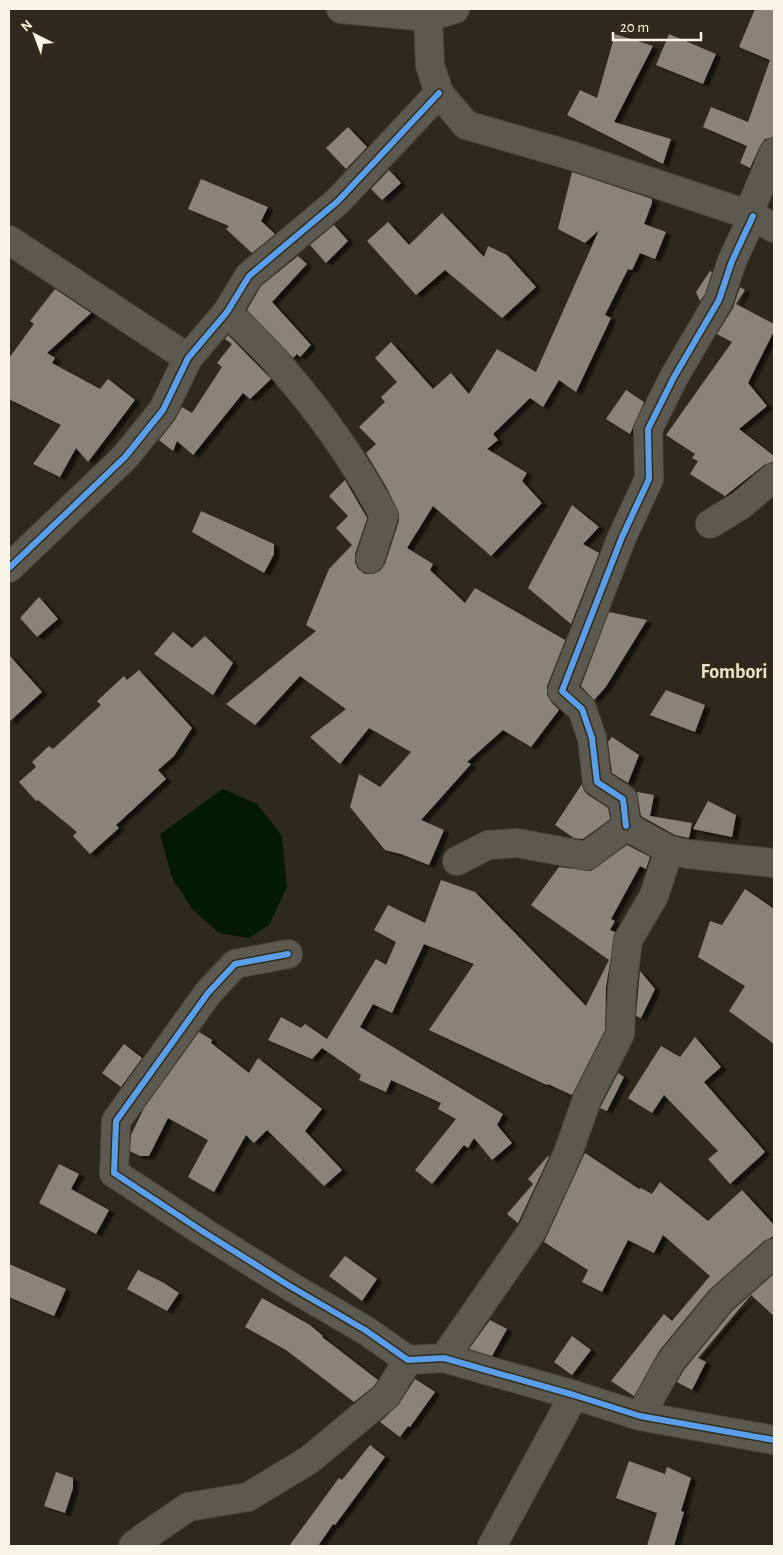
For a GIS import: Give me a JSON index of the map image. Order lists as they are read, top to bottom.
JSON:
{
  "districts": ["Fombori"],
  "scale_bar": "20 m",
  "north": "top left"
}
